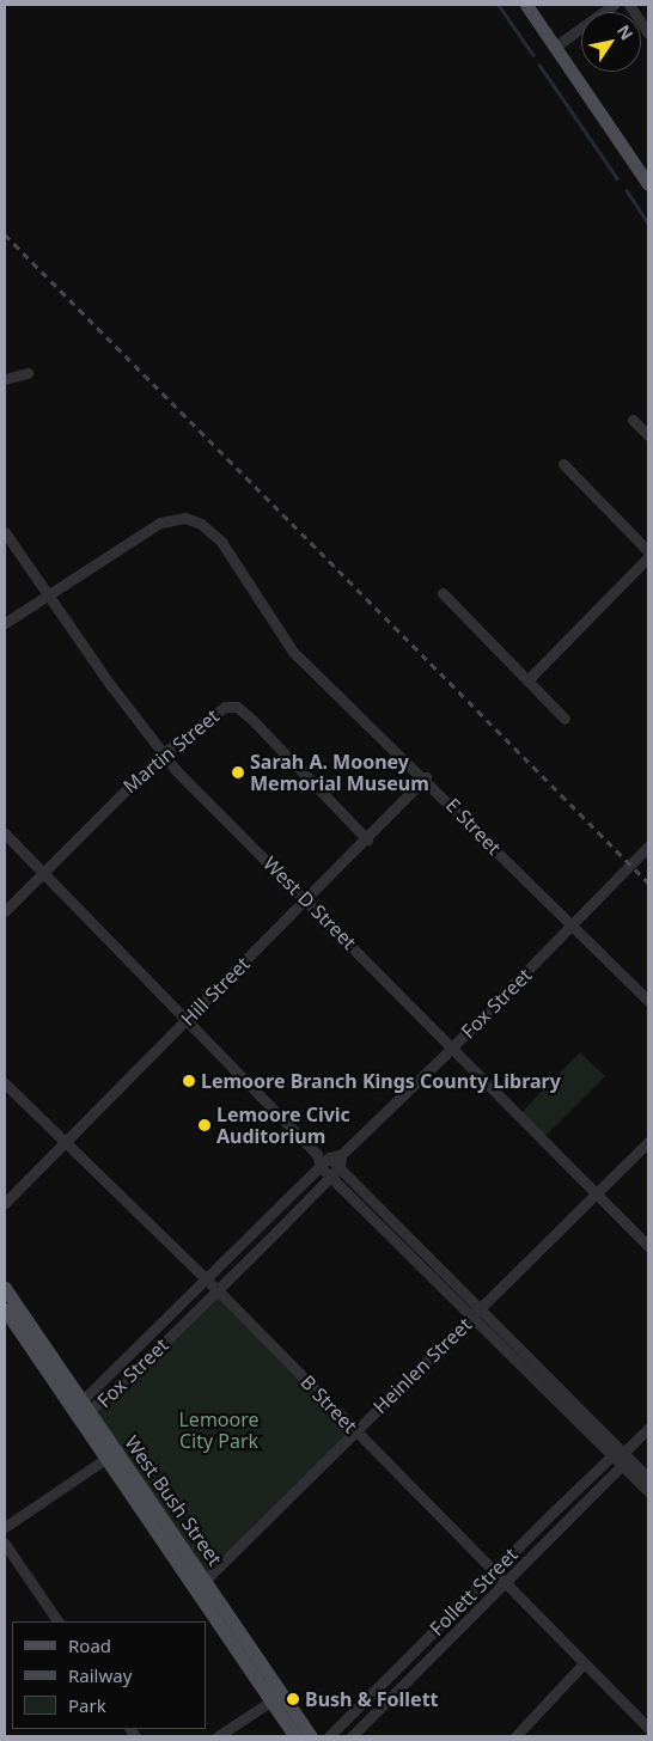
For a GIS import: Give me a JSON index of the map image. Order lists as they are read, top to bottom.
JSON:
{
  "streets": {
    "main road": ["West Bush Street"],
    "street": [
      "Martin Street",
      "E Street",
      "West D Street",
      "Hill Street",
      "Fox Street",
      "Heinlen Street",
      "B Street",
      "Follett Street"
    ]
  },
  "crossings": [
    ["Martin Street", "West D Street"],
    ["Martin Street", "Hill Street"],
    ["E Street", "West D Street"],
    ["E Street", "Hill Street"],
    ["E Street", "Fox Street"],
    ["West D Street", "Hill Street"],
    ["West D Street", "Fox Street"],
    ["West D Street", "Heinlen Street"],
    ["Hill Street", "B Street"],
    ["Fox Street", "B Street"],
    ["Fox Street", "West Bush Street"],
    ["Heinlen Street", "B Street"],
    ["Heinlen Street", "West Bush Street"],
    ["B Street", "Follett Street"]
  ],
  "parks": ["Lemoore City Park"],
  "places": [
    "Sarah A. Mooney Memorial Museum",
    "Lemoore Branch Kings County Library",
    "Lemoore Civic Auditorium",
    "Bush & Follett"
  ],
  "legend": ["Road", "Railway", "Park"],
  "north": "top right"
}
